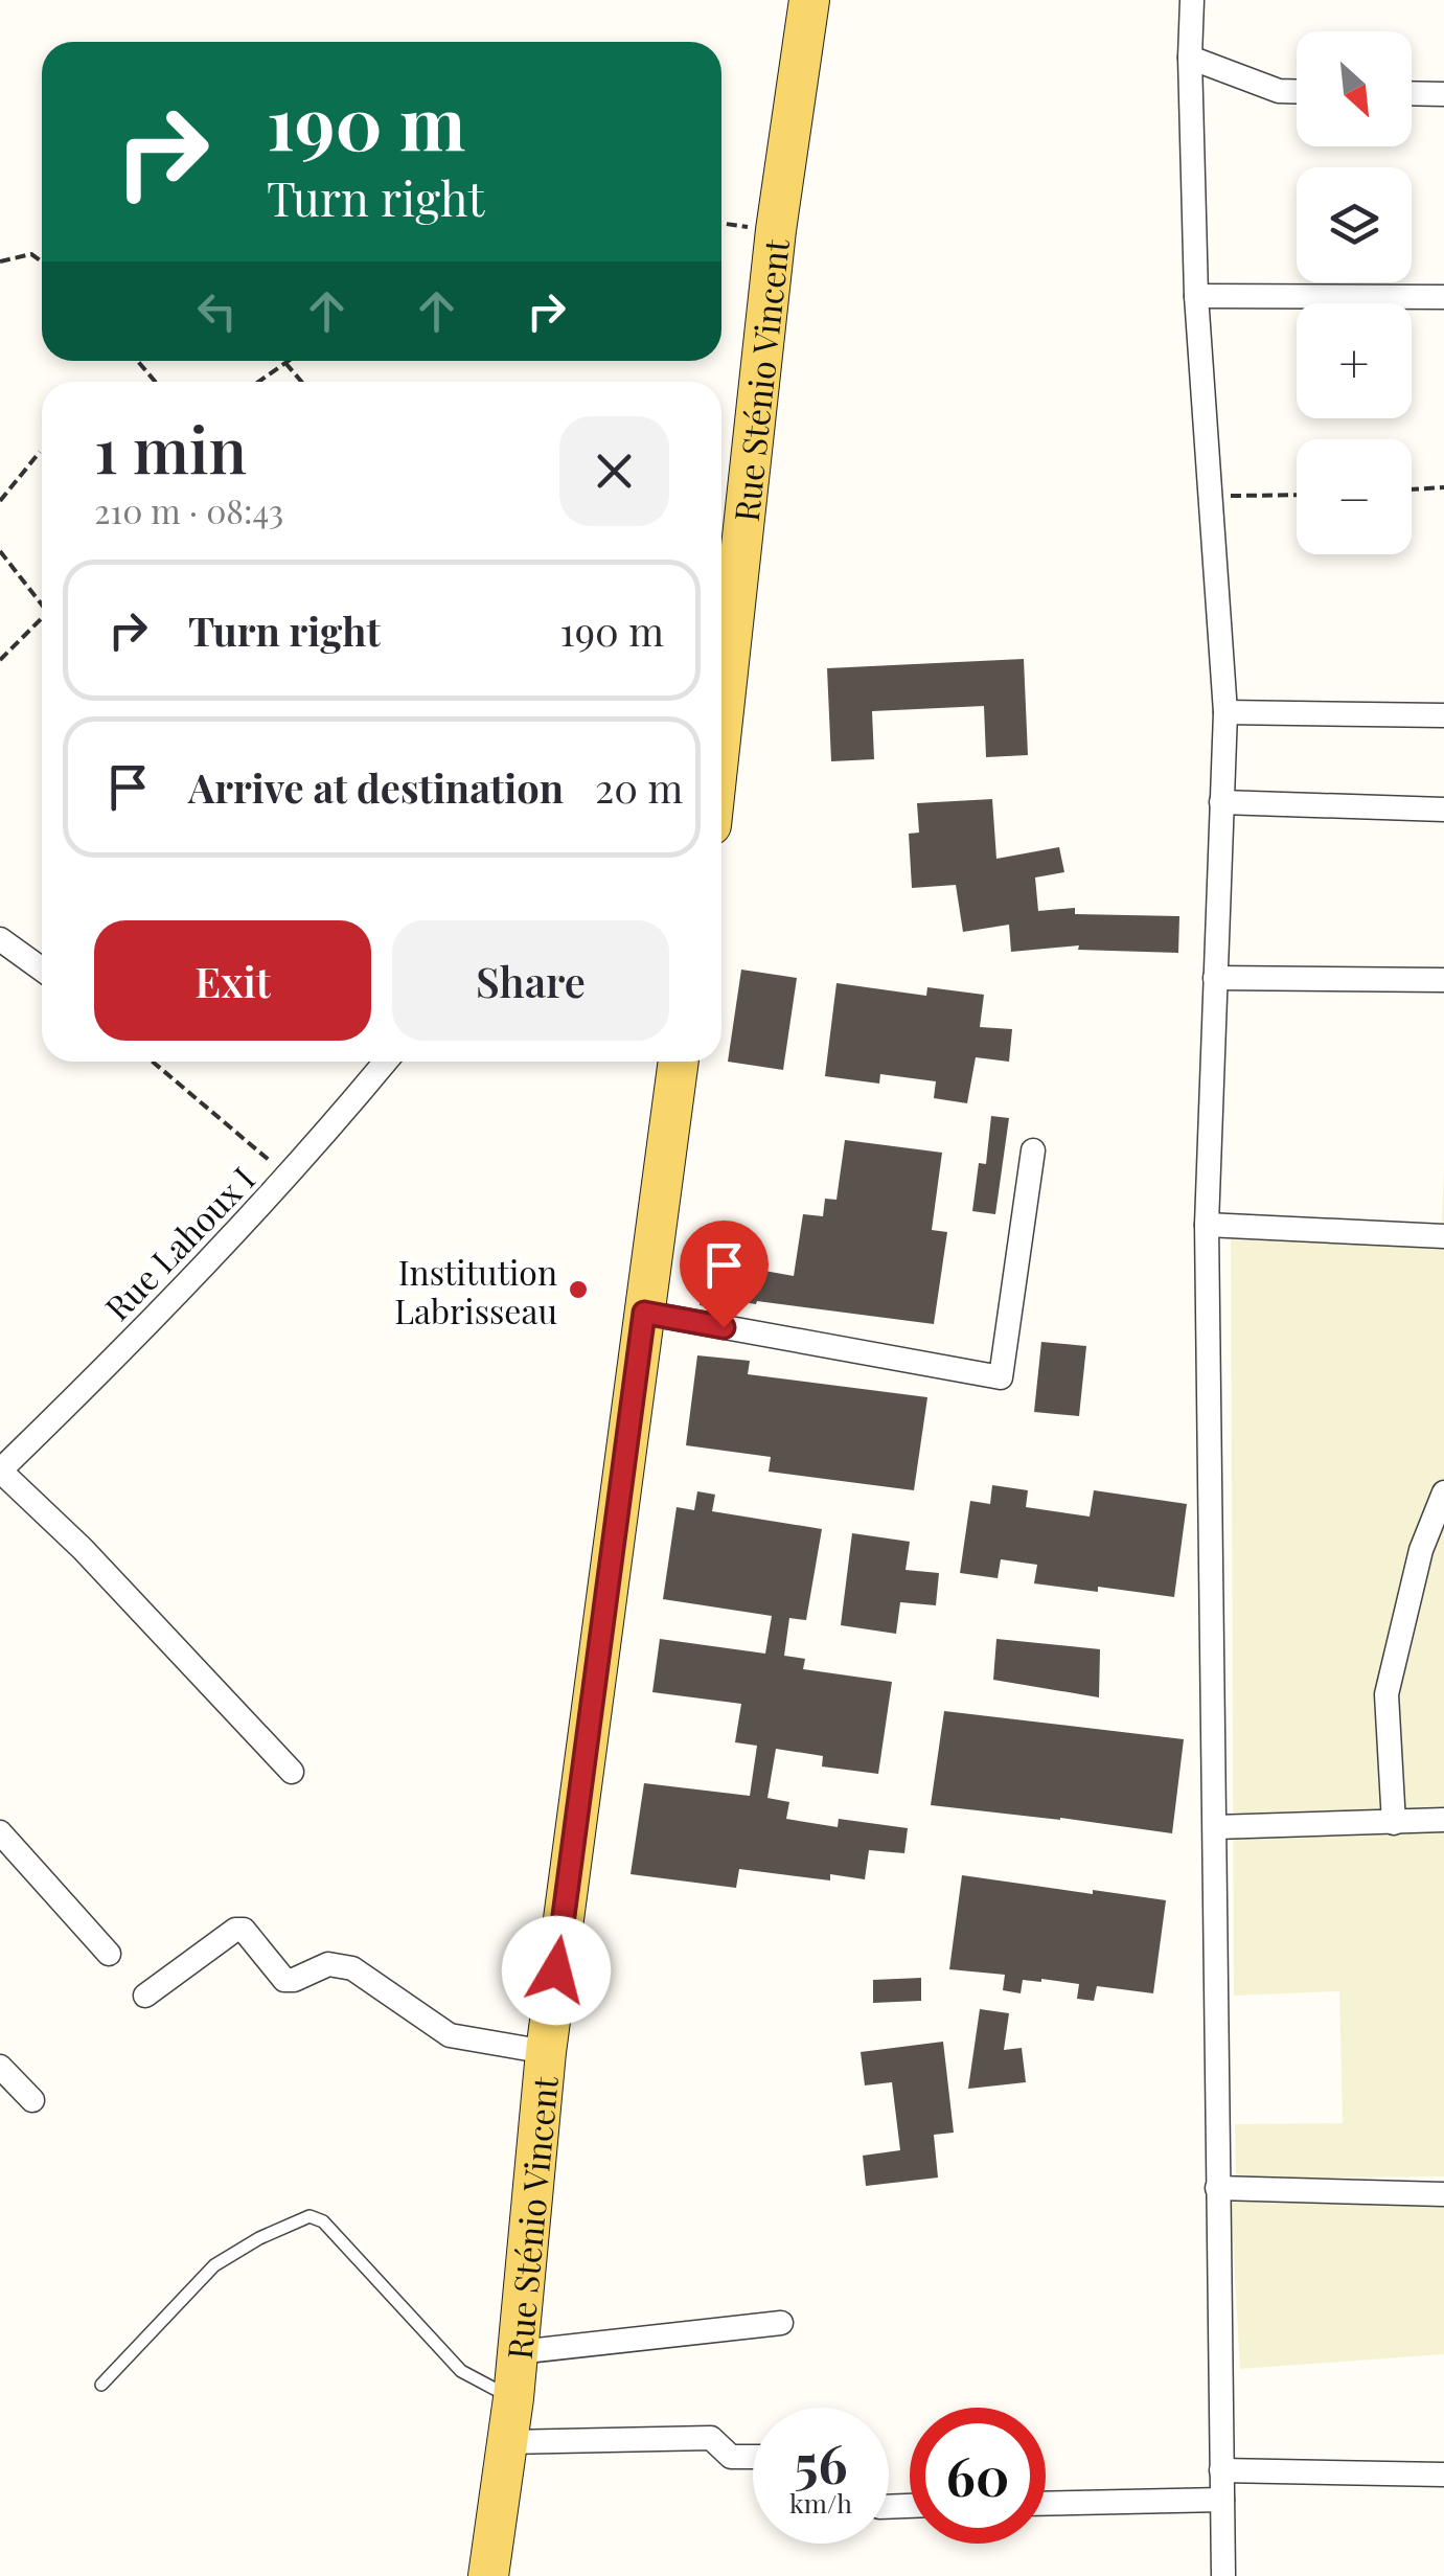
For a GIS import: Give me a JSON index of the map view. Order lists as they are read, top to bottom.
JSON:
{
  "streets": {
    "main road": ["Rue Sténio Vincent"],
    "street": ["Rue Lahoux I"]
  },
  "places": ["Institution Labrisseau"],
  "north": "bottom right",
  "page": {
    "map_buttons": ["+", "−"],
    "turn": ["190 m", "Turn right"],
    "heading": ["1 min", "210 m · 08:43"],
    "list": [
      {
        "name": "Turn right",
        "value": "190 m"
      },
      {
        "name": "Arrive at destination",
        "value": "20 m"
      }
    ],
    "buttons": ["Exit", "Share"],
    "speed": "56 km/h",
    "limit": "60"
  }
}
